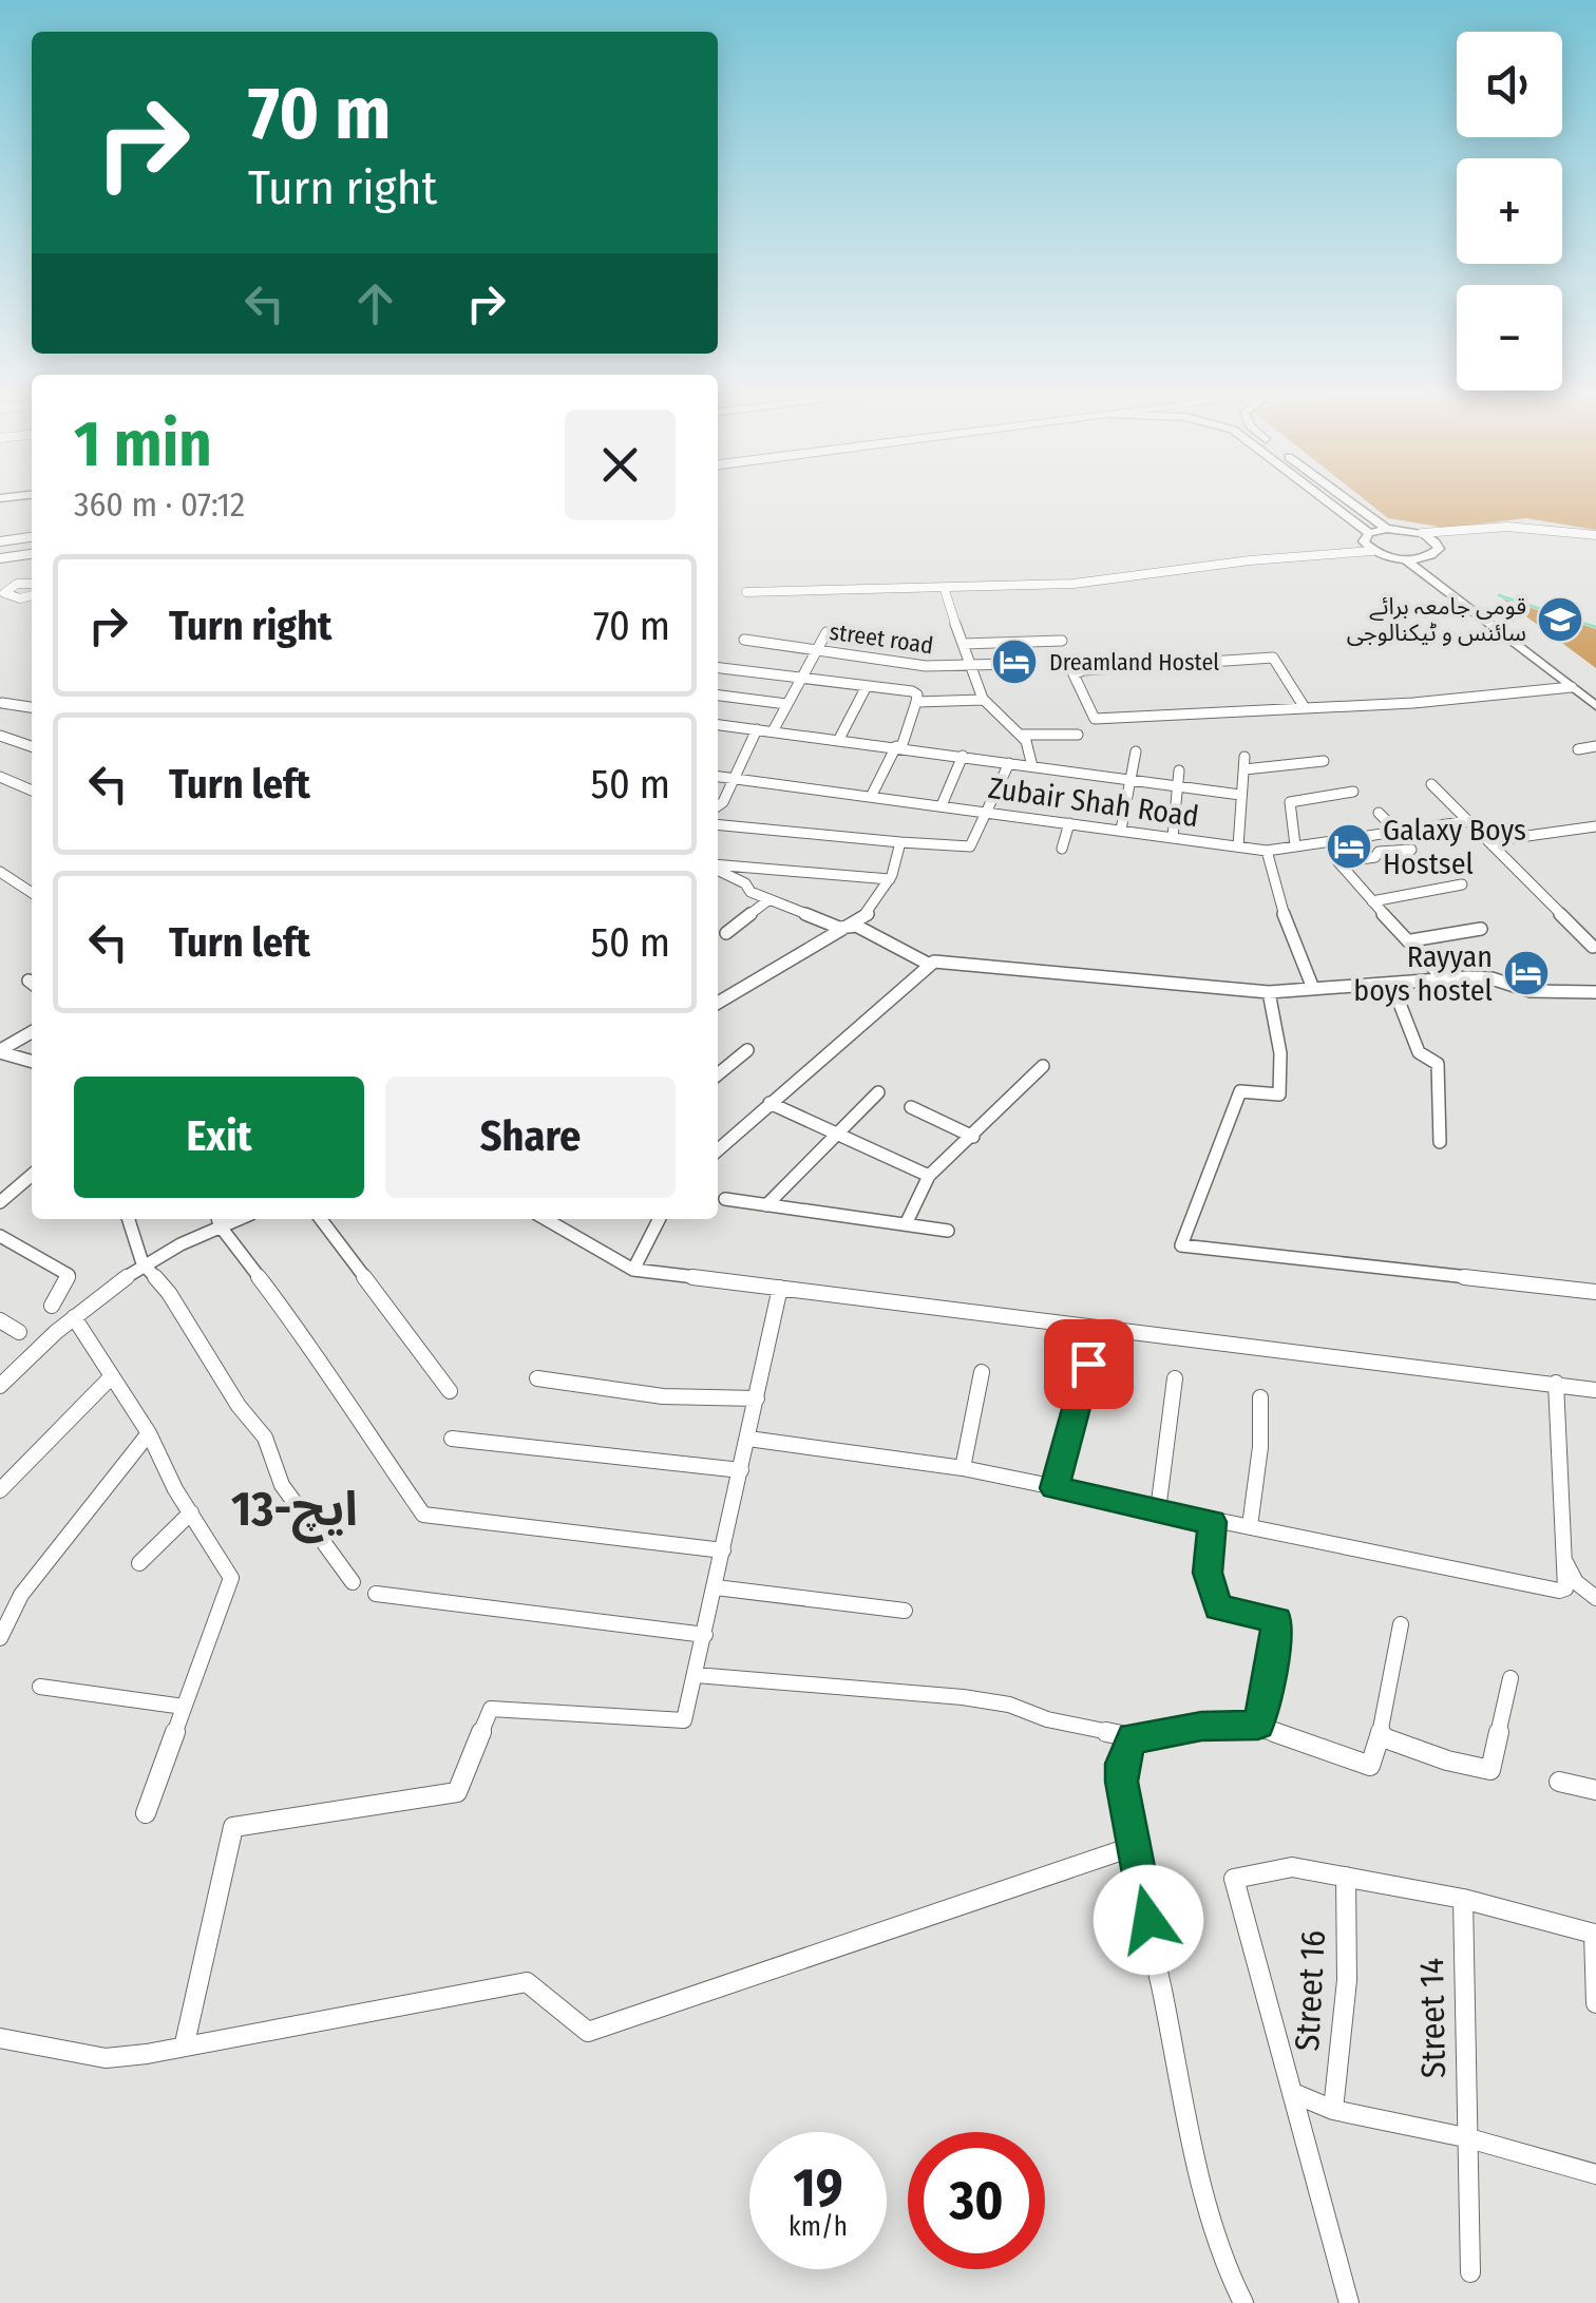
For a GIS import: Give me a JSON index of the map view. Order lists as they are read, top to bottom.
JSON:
{
  "streets": {
    "street": [
      "street road",
      "Zubair Shah Road",
      "Street 16",
      "Street 14"
    ]
  },
  "districts": ["ایچ-13"],
  "places": {
    "school or university": ["قومی جامعہ برائے سائنس و ٹیکنالوجی"],
    "hotel": ["Dreamland Hostel", "Galaxy Boys Hostsel", "Rayyan boys hostel"]
  },
  "page": {
    "map_buttons": ["+", "−"],
    "turn": ["70 m", "Turn right"],
    "heading": ["1 min", "360 m · 07:12"],
    "list": [
      {
        "name": "Turn right",
        "value": "70 m"
      },
      {
        "name": "Turn left",
        "value": "50 m"
      },
      {
        "name": "Turn left",
        "value": "50 m"
      }
    ],
    "buttons": ["Exit", "Share"],
    "speed": "19 km/h",
    "limit": "30"
  }
}
